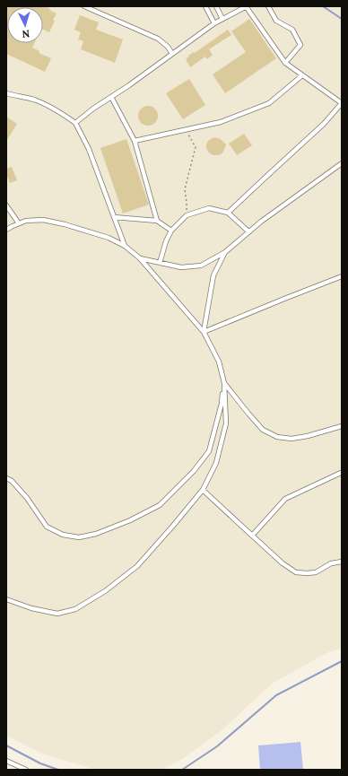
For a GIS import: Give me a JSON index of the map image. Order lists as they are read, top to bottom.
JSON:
{
  "north": "bottom"
}
